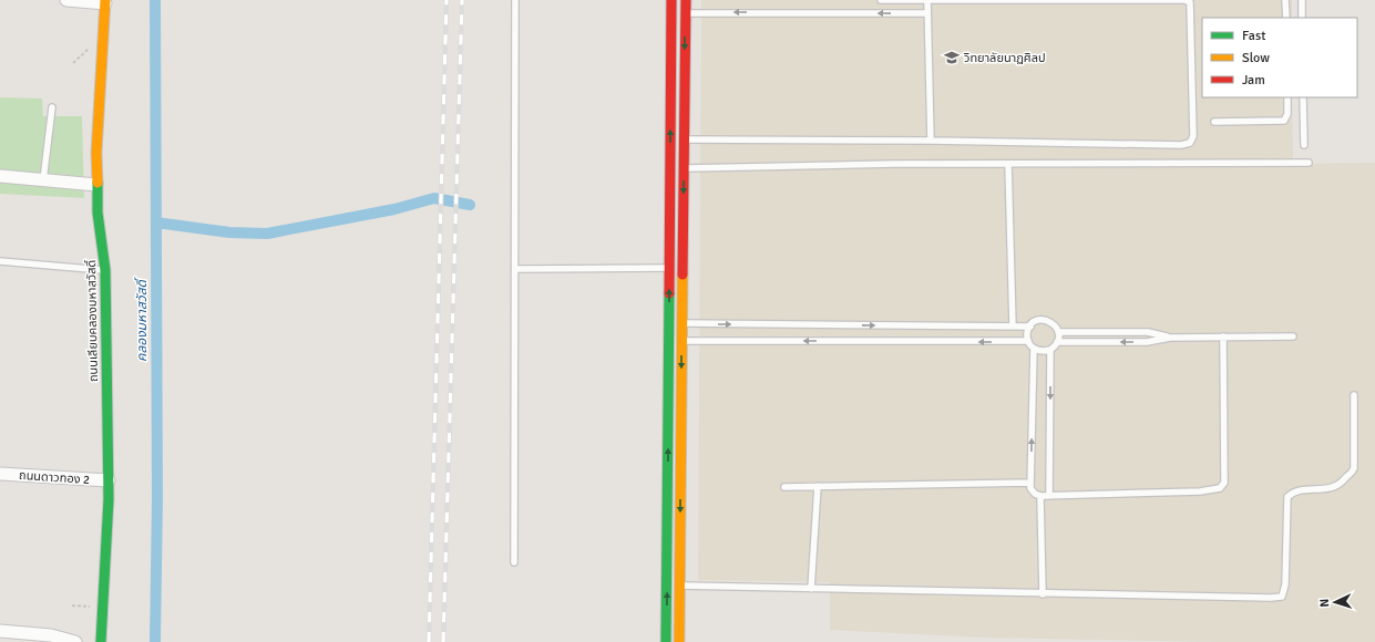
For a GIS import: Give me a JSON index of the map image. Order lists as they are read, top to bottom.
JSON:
{
  "streets": {
    "main road": ["ถนนเลียบคลองมหาสวัสดิ์"],
    "street": ["ถนนดาวทอง 2"]
  },
  "crossings": [
    ["ถนนเลียบคลองมหาสวัสดิ์", "ถนนดาวทอง 2"]
  ],
  "water": ["คลองมหาสวัสดิ์"],
  "places": {
    "school or university": ["วิทยาลัยนาฏศิลป"]
  },
  "legend": ["Fast", "Slow", "Jam"],
  "north": "left"
}
